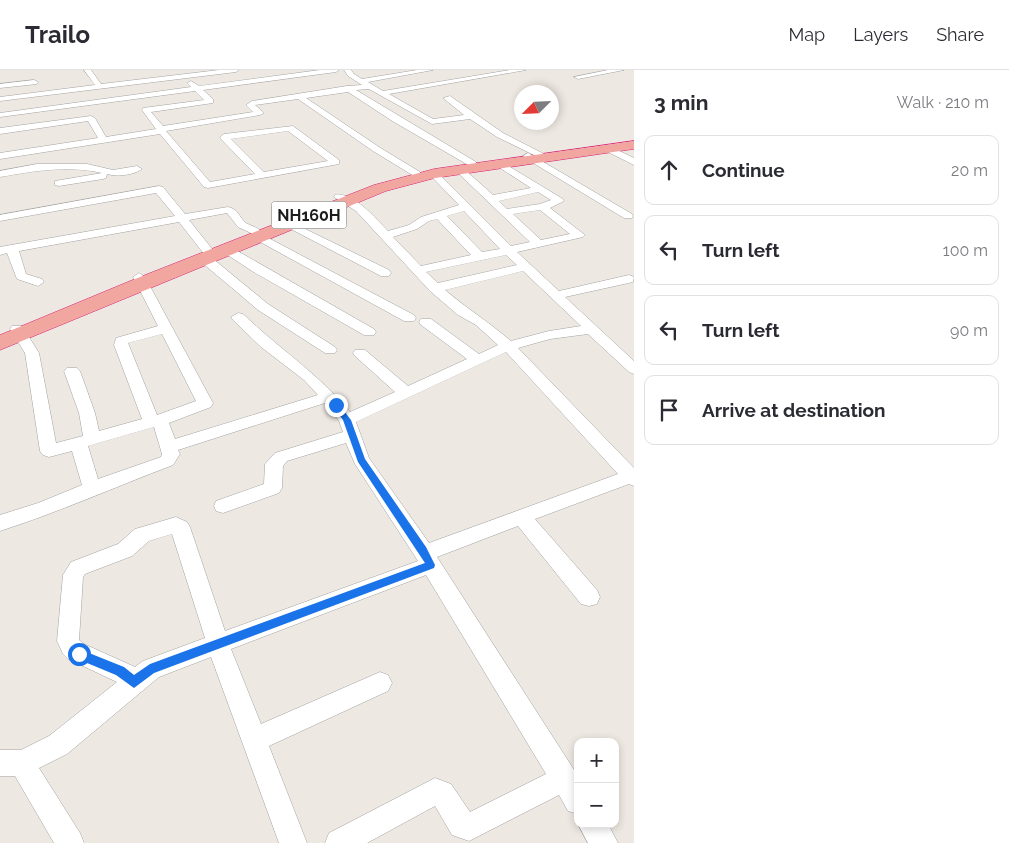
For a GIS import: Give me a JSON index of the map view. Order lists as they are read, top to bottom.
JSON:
{
  "streets": {
    "highway": ["NH160H"]
  },
  "north": "bottom left",
  "page": {
    "header": "Trailo",
    "nav": ["Map", "Layers", "Share"],
    "heading": ["3 min", "Walk · 210 m"],
    "list": [
      ["Continue", "20 m"],
      ["Turn left", "100 m"],
      ["Turn left", "90 m"],
      "Arrive at destination"
    ],
    "map_buttons": ["+", "−"]
  }
}
